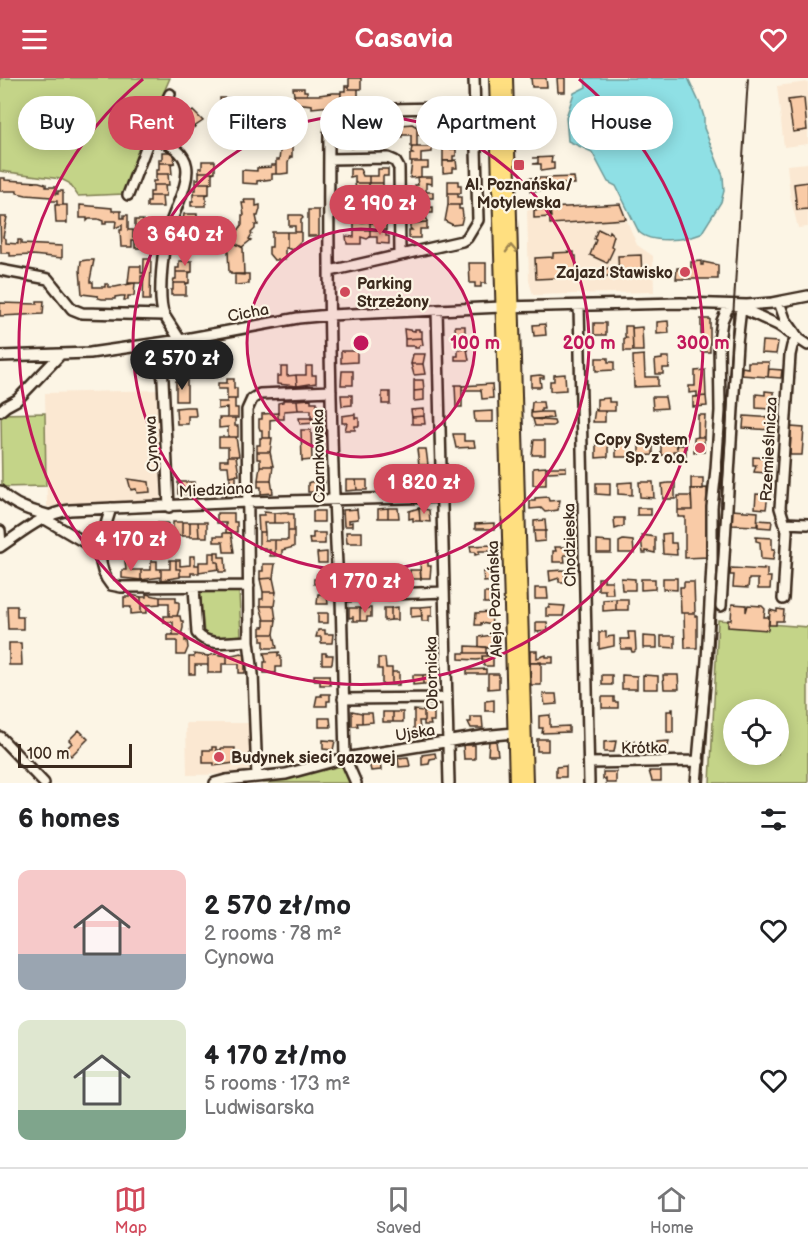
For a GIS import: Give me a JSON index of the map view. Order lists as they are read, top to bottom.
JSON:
{
  "streets": {
    "main road": ["Aleja Poznańska"],
    "street": [
      "Cicha",
      "Cynowa",
      "Rzemieślnicza",
      "Czarnkowska",
      "Miedziana",
      "Chodzieska",
      "Obornicka",
      "Ujska",
      "Krótka"
    ]
  },
  "crossings": [
    ["Cicha", "Cynowa"],
    ["Cicha", "Czarnkowska"],
    ["Cicha", "Chodzieska"],
    ["Cicha", "Aleja Poznańska"],
    ["Cicha", "Obornicka"],
    ["Cynowa", "Miedziana"],
    ["Czarnkowska", "Miedziana"],
    ["Czarnkowska", "Ujska"],
    ["Miedziana", "Obornicka"],
    ["Chodzieska", "Krótka"],
    ["Aleja Poznańska", "Ujska"],
    ["Obornicka", "Ujska"]
  ],
  "places": {
    "transit": ["Al. Poznańska/ Motylewska"],
    "other": [
      "Zajazd Stawisko",
      "Parking Strzeżony",
      "Copy System Sp. z o.o.",
      "Budynek sieci gazowej"
    ]
  },
  "scale_bar": "100 m",
  "page": {
    "header": "Casavia",
    "chip": [
      "Buy",
      "Rent",
      "Filters",
      "New",
      "Apartment",
      "House"
    ],
    "price": [
      "2 190 zł",
      "3 640 zł",
      "2 570 zł",
      "1 820 zł",
      "4 170 zł",
      "1 770 zł"
    ],
    "scale": "100 m",
    "heading": "6 homes",
    "list": [
      {
        "name": "2 570 zł/mo",
        "note": "2 rooms · 78 m² · Cynowa"
      },
      {
        "name": "4 170 zł/mo",
        "note": "5 rooms · 173 m² · Ludwisarska"
      }
    ],
    "tabs": ["Map", "Saved", "Home"]
  },
  "rings": ["100 m", "200 m", "300 m"]
}
